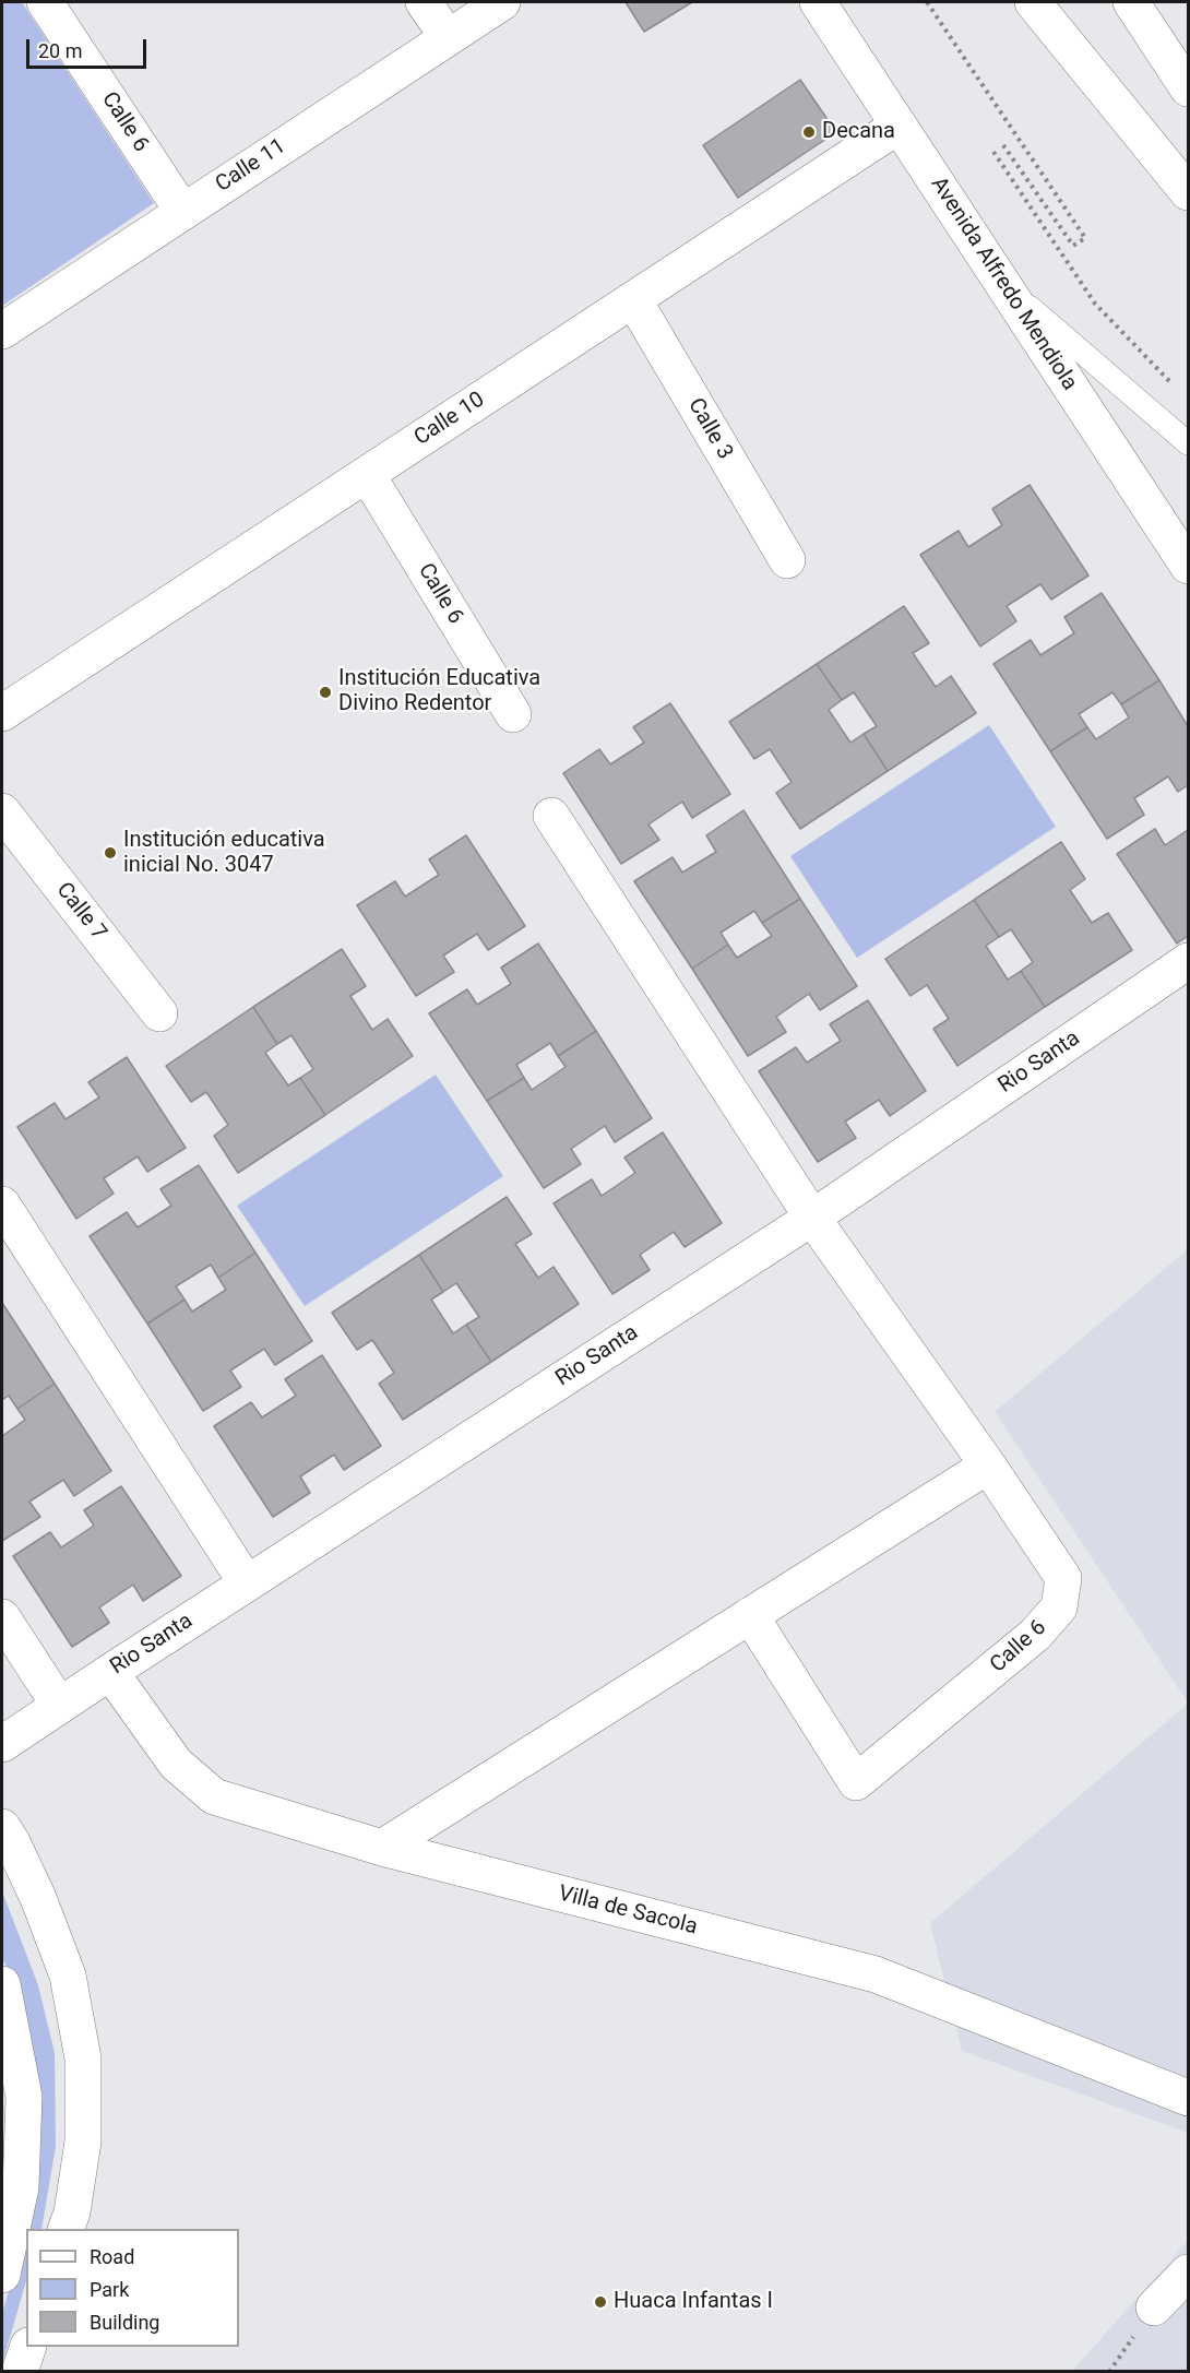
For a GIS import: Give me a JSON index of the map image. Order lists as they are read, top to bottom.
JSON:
{
  "streets": {
    "main road": [
      "Calle 6",
      "Calle 11",
      "Avenida Alfredo Mendiola",
      "Calle 10",
      "Calle 3",
      "Calle 7",
      "Rio Santa",
      "Villa de Sacola"
    ]
  },
  "crossings": [
    ["Calle 6", "Calle 11"],
    ["Calle 6", "Calle 10"],
    ["Calle 6", "Rio Santa"],
    ["Avenida Alfredo Mendiola", "Calle 10"],
    ["Calle 10", "Calle 3"],
    ["Rio Santa", "Villa de Sacola"]
  ],
  "places": [
    "Decana",
    "Institución Educativa Divino Redentor",
    "Institución educativa inicial No. 3047",
    "Huaca Infantas I"
  ],
  "legend": ["Road", "Park", "Building"],
  "scale_bar": "20 m"
}
